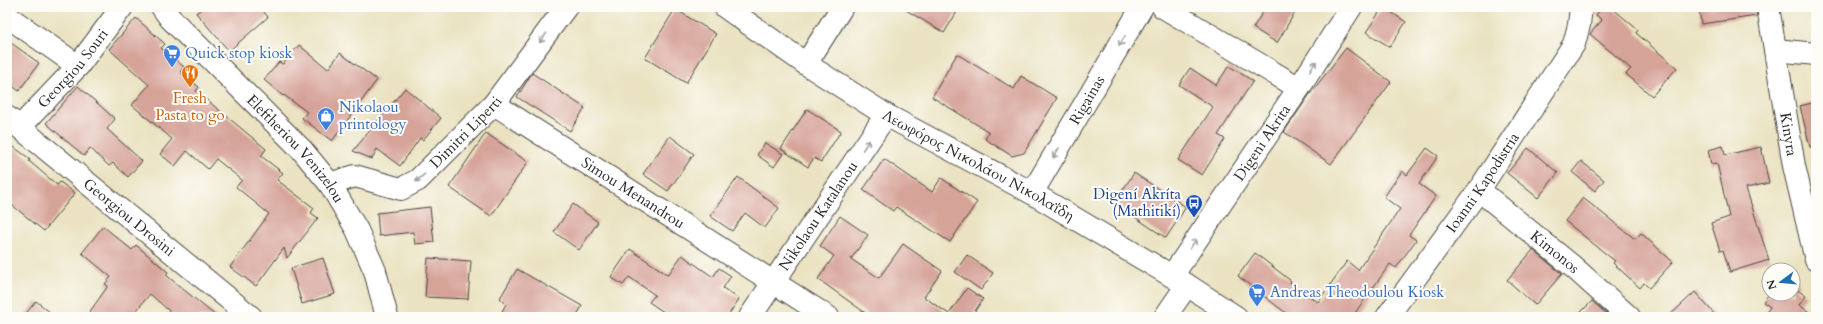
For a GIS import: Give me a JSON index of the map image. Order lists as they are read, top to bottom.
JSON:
{
  "streets": {
    "street": [
      "Georgiou Souri",
      "Rigainas",
      "Dimitri Liperti",
      "Kinyra",
      "Digeni Akrita",
      "Eleftheriou Venizelou",
      "Λεωφόρος Νικολάου Νικολαΐδη",
      "Ioanni Kapodistria",
      "Simou Menandrou",
      "Nikolaou Katalanou",
      "Georgiou Drosini",
      "Kimonos"
    ]
  },
  "crossings": [
    ["Georgiou Souri", "Georgiou Drosini"],
    ["Rigainas", "Λεωφόρος Νικολάου Νικολαΐδη"],
    ["Dimitri Liperti", "Eleftheriou Venizelou"],
    ["Dimitri Liperti", "Simou Menandrou"],
    ["Digeni Akrita", "Λεωφόρος Νικολάου Νικολαΐδη"],
    ["Λεωφόρος Νικολάου Νικολαΐδη", "Nikolaou Katalanou"],
    ["Ioanni Kapodistria", "Kimonos"],
    ["Simou Menandrou", "Nikolaou Katalanou"]
  ],
  "one_way": [
    "Rigainas",
    "Dimitri Liperti",
    "Digeni Akrita",
    "Nikolaou Katalanou"
  ],
  "places": {
    "supermarket": ["Quick stop kiosk", "Andreas Theodoulou Kiosk"],
    "restaurant": ["Fresh Pasta to go"],
    "shop": ["Nikolaou printology"],
    "bus stop": ["Digení Akríta (Mathitikí)"]
  },
  "north": "left"
}
